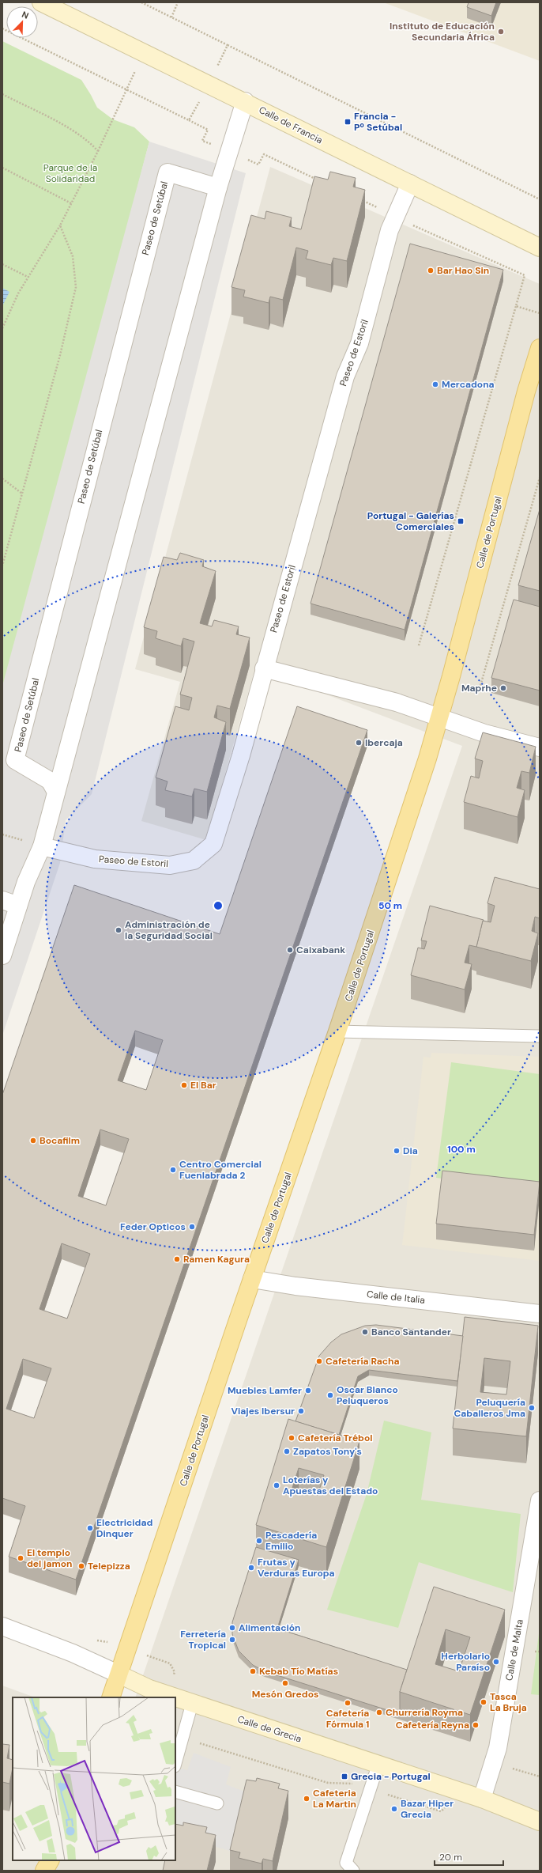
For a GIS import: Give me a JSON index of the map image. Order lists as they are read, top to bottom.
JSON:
{
  "streets": {
    "main road": ["Calle de Francia", "Calle de Portugal", "Calle de Grecia"],
    "street": [
      "Paseo de Setúbal",
      "Paseo de Estoril",
      "Calle de Italia",
      "Calle de Malta"
    ]
  },
  "crossings": [
    ["Calle de Francia", "Paseo de Estoril"],
    ["Calle de Portugal", "Calle de Italia"],
    ["Calle de Portugal", "Calle de Grecia"],
    ["Calle de Malta", "Calle de Grecia"]
  ],
  "parks": ["Parque de la Solidaridad"],
  "places": {
    "other": [
      "Instituto de Educación Secundaria África",
      "Bar Hao Sin",
      "Mercadona",
      "Maprhe",
      "Ibercaja",
      "Administración de la Seguridad Social",
      "Caixabank",
      "El Bar",
      "Bocafilm",
      "Dia",
      "Centro Comercial Fuenlabrada 2",
      "Feder Opticos",
      "Ramen Kagura",
      "Banco Santander",
      "Cafetería Racha",
      "Muebles Lamfer",
      "Oscar Blanco Peluqueros",
      "Peluquería Caballeros Jma",
      "Viajes Ibersur",
      "Cafetería Trébol",
      "Zapatos Tony's",
      "Loterías y Apuestas del Estado",
      "Electricidad Dinquer",
      "Pescadería Emilio",
      "El templo del jamon",
      "Telepizza",
      "Frutas y Verduras Europa",
      "Alimentación",
      "Ferretería Tropical",
      "Herbolario Paraíso",
      "Kebab Tío Matías",
      "Mesón Gredos",
      "Tasca La Bruja",
      "Cafetería Fórmula 1",
      "Churrería Royma",
      "Cafetería Reyna",
      "Cafeteria La Martin",
      "Bazar Hiper Grecia"
    ],
    "transit": ["Francia - Pº Setúbal", "Portugal - Galerías Comerciales", "Grecia - Portugal"]
  },
  "scale_bar": "20 m",
  "north": "top right",
  "rings": ["50 m", "100 m"]
}
